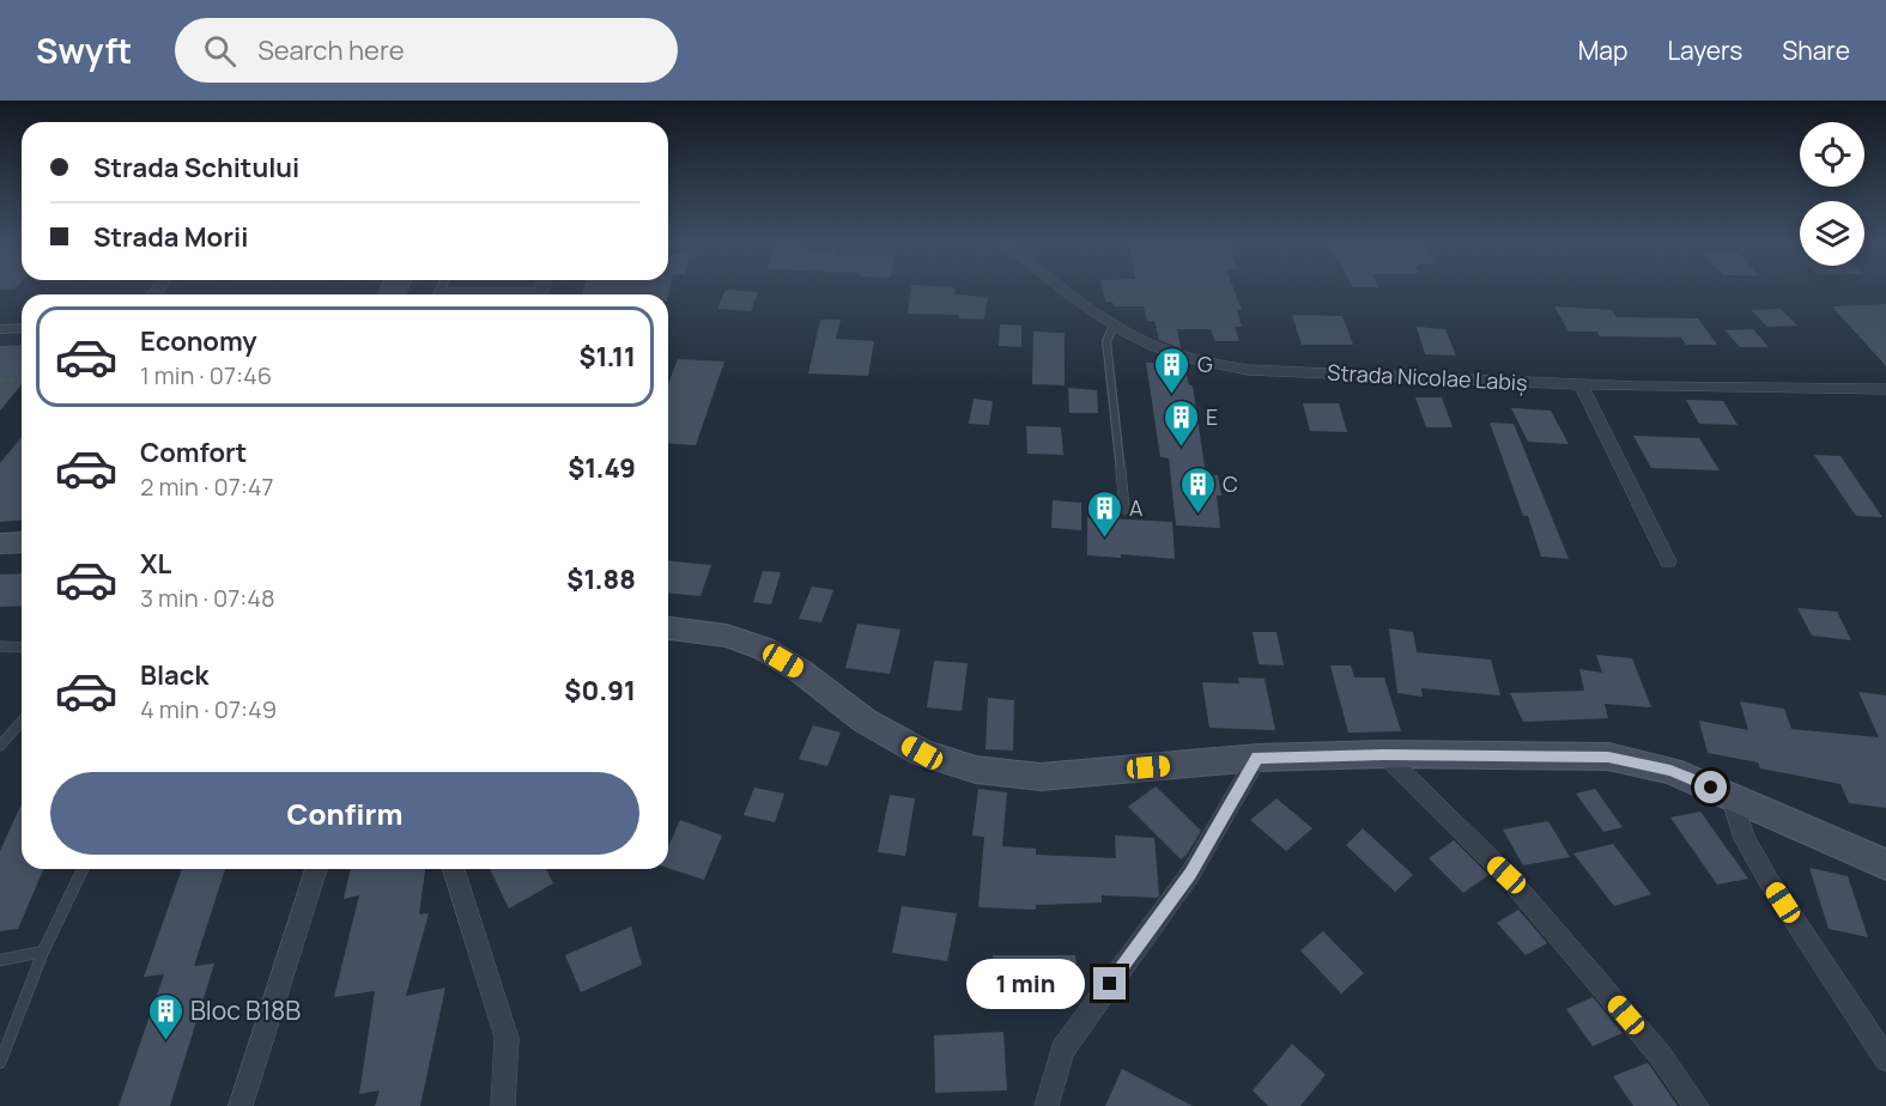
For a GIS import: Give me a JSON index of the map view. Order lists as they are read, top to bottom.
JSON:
{
  "streets": {
    "street": ["Strada Nicolae Labiș"]
  },
  "places": {
    "building": [
      "G",
      "E",
      "C",
      "A",
      "Bloc B18B"
    ]
  },
  "page": {
    "header": "Swyft",
    "search": "Search here",
    "nav": ["Map", "Layers", "Share"],
    "banner": ["Strada Schitului", "Strada Morii"],
    "list": [
      {
        "name": "Economy",
        "note": "1 min · 07:46",
        "value": "$1.11"
      },
      {
        "name": "Comfort",
        "note": "2 min · 07:47",
        "value": "$1.49"
      },
      {
        "name": "XL",
        "note": "3 min · 07:48",
        "value": "$1.88"
      },
      {
        "name": "Black",
        "note": "4 min · 07:49",
        "value": "$0.91"
      }
    ],
    "buttons": "Confirm",
    "bubble": "1 min"
  }
}
